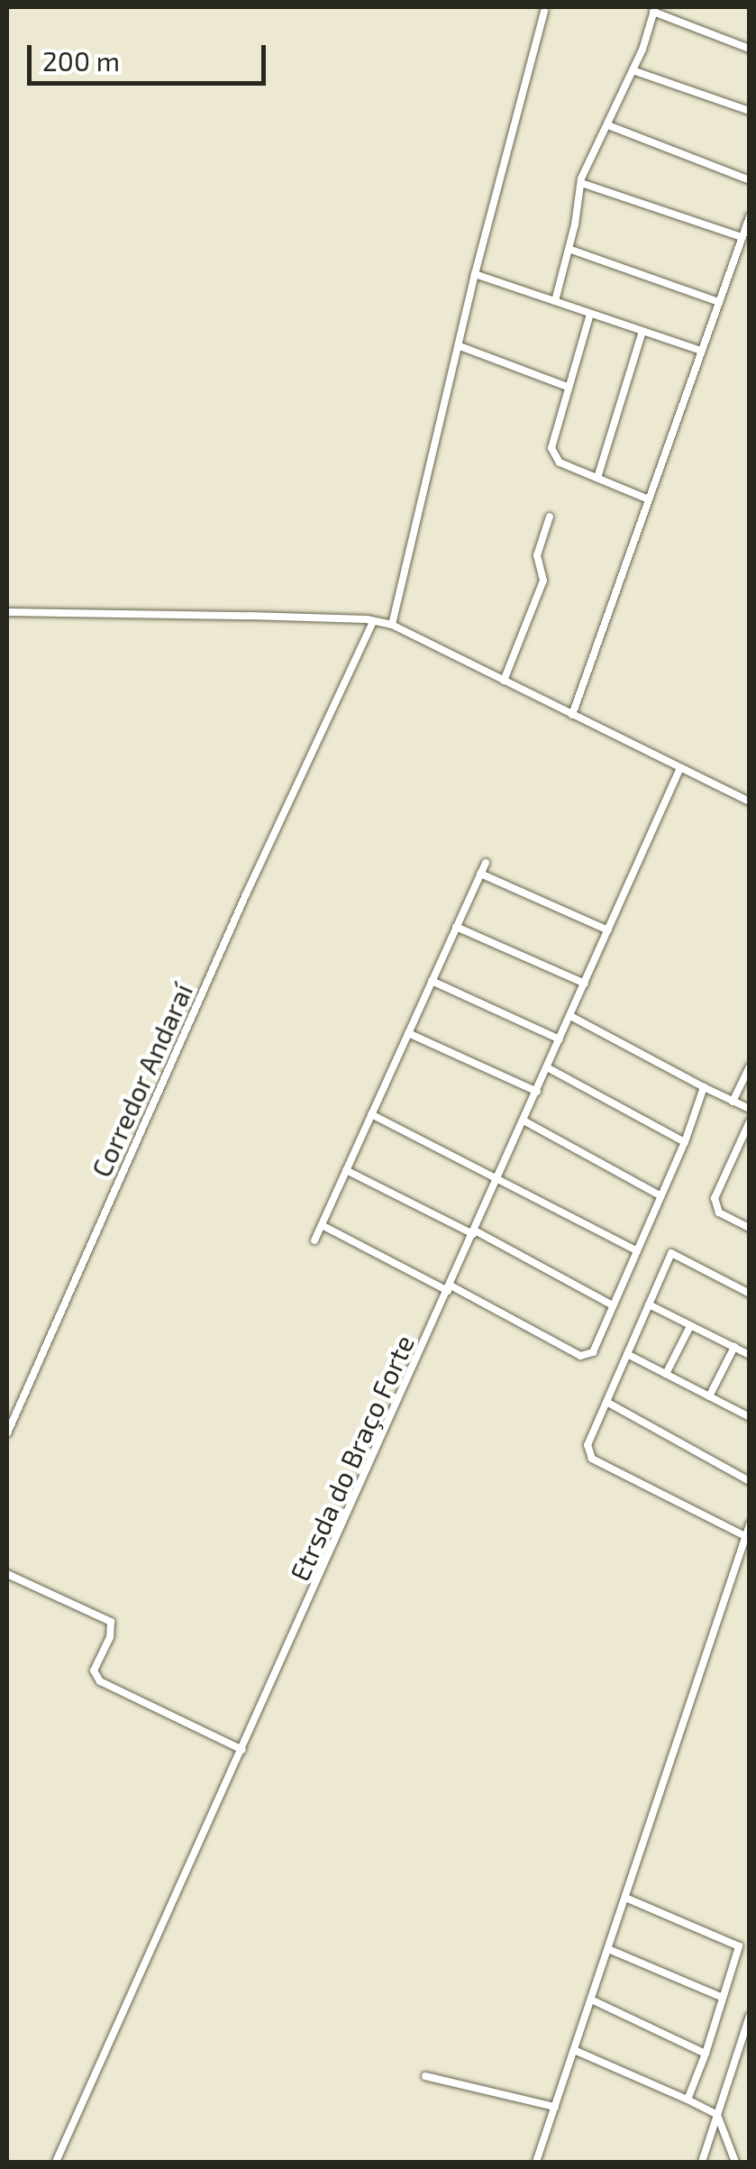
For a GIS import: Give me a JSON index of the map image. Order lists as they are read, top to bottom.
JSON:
{
  "streets": {
    "street": ["Corredor Andaraí", "Etrsda do Braço Forte"]
  },
  "scale_bar": "200 m"
}
